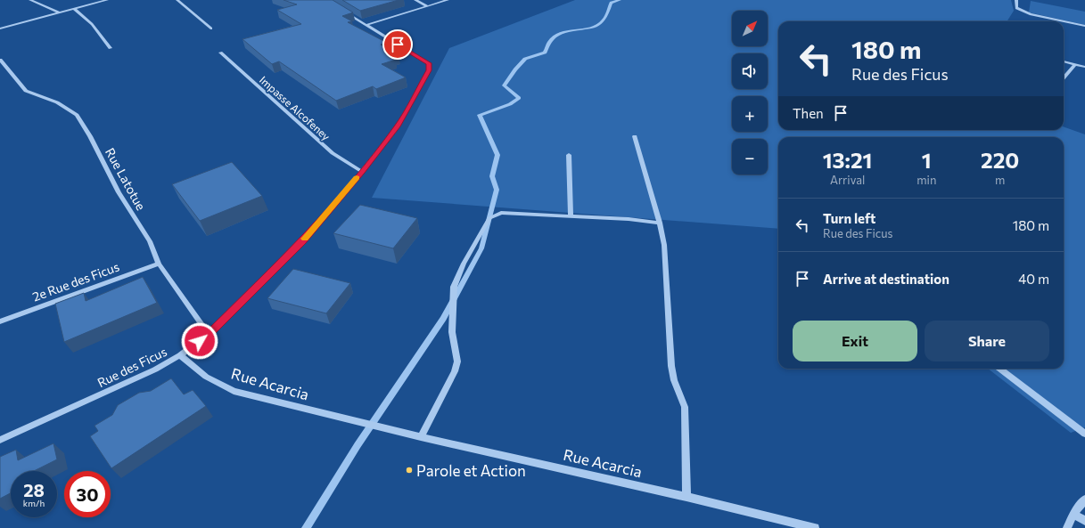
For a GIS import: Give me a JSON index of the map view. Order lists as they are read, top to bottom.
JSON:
{
  "streets": {
    "street": [
      "Impasse Alcofeney",
      "Rue Latotue",
      "2e Rue des Ficus",
      "Rue des Ficus",
      "Rue Acarcia"
    ]
  },
  "crossings": [
    ["Impasse Alcofeney", "Rue des Ficus"],
    ["Rue Latotue", "2e Rue des Ficus"],
    ["Rue Latotue", "Rue des Ficus"],
    ["Rue des Ficus", "Rue Acarcia"]
  ],
  "places": ["Parole et Action"],
  "north": "top right",
  "page": {
    "map_buttons": ["+", "−"],
    "turn": ["180 m", "Rue des Ficus"],
    "then": "Then",
    "eta": [
      "13:21",
      "Arrival",
      "1",
      "min",
      "220",
      "m"
    ],
    "list": [
      {
        "name": "Turn left",
        "note": "Rue des Ficus",
        "value": "180 m"
      },
      {
        "name": "Arrive at destination",
        "value": "40 m"
      }
    ],
    "buttons": ["Exit", "Share"],
    "speed": "28 km/h",
    "limit": "30"
  }
}
